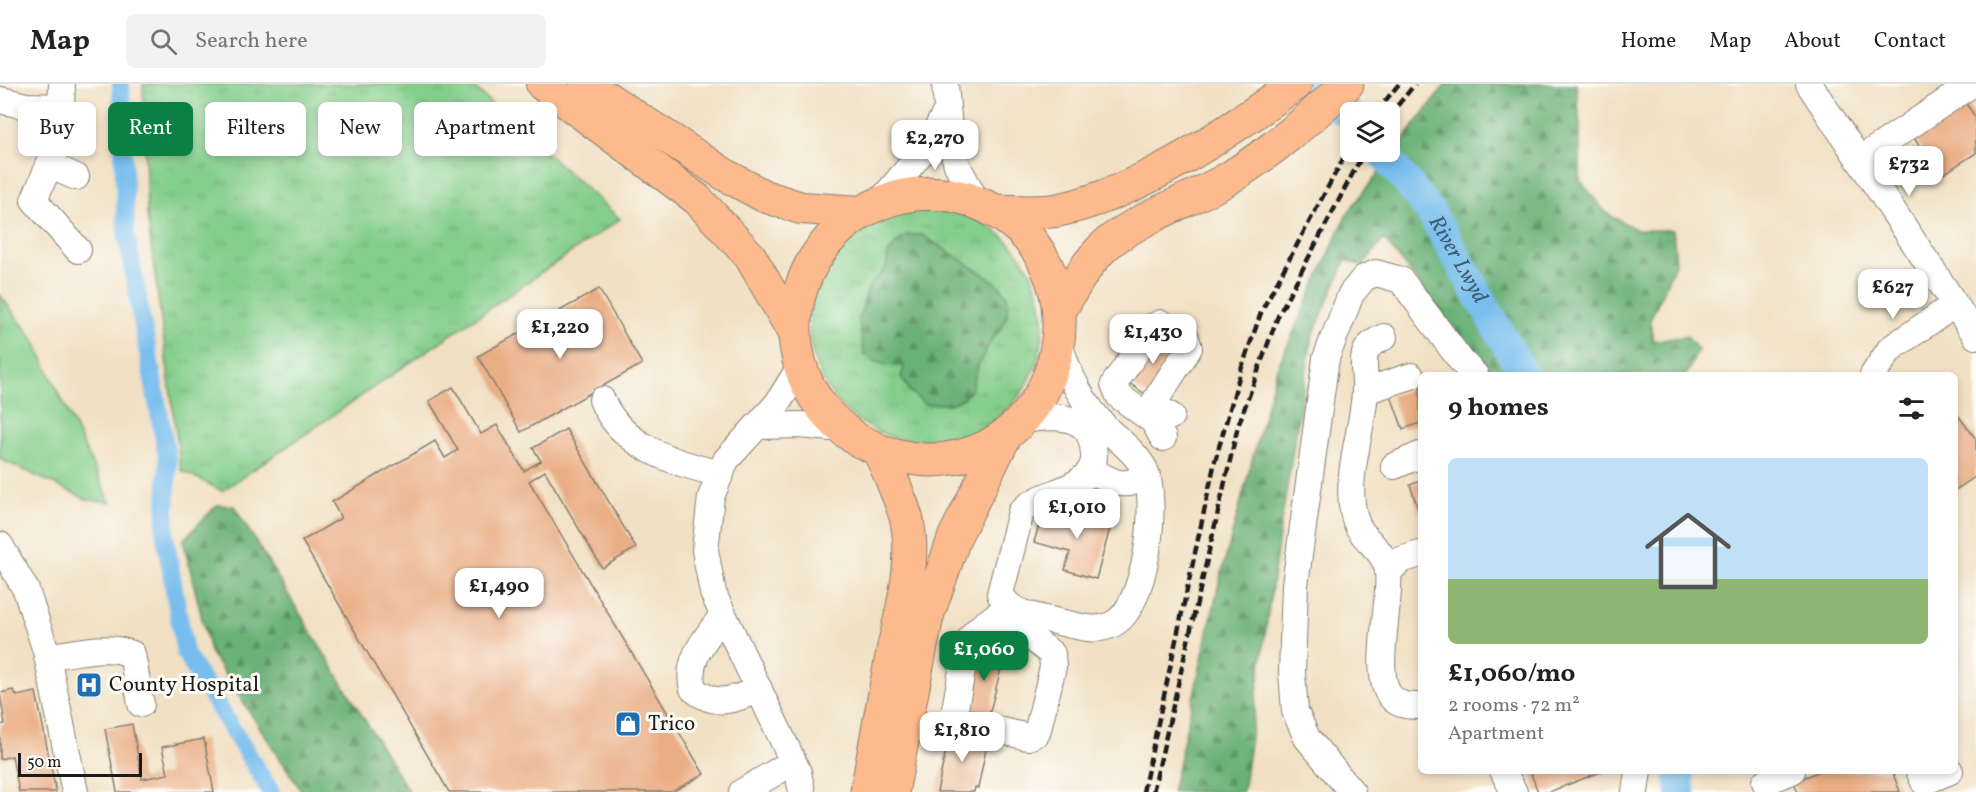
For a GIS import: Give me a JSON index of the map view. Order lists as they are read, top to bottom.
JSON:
{
  "water": ["River Lwyd"],
  "places": {
    "hospital": ["County Hospital"],
    "shop": ["Trico"]
  },
  "scale_bar": "50 m",
  "page": {
    "header": "Map",
    "search": "Search here",
    "nav": [
      "Home",
      "Map",
      "About",
      "Contact"
    ],
    "chip": [
      "Buy",
      "Rent",
      "Filters",
      "New",
      "Apartment"
    ],
    "price": [
      "£2,270",
      "£732",
      "£627",
      "£1,220",
      "£1,430",
      "£1,010",
      "£1,490",
      "£1,060",
      "£1,810"
    ],
    "heading": "9 homes",
    "list": [
      {
        "name": "£1,060/mo",
        "note": "2 rooms · 72 m² · Apartment"
      }
    ],
    "scale": "50 m"
  }
}
